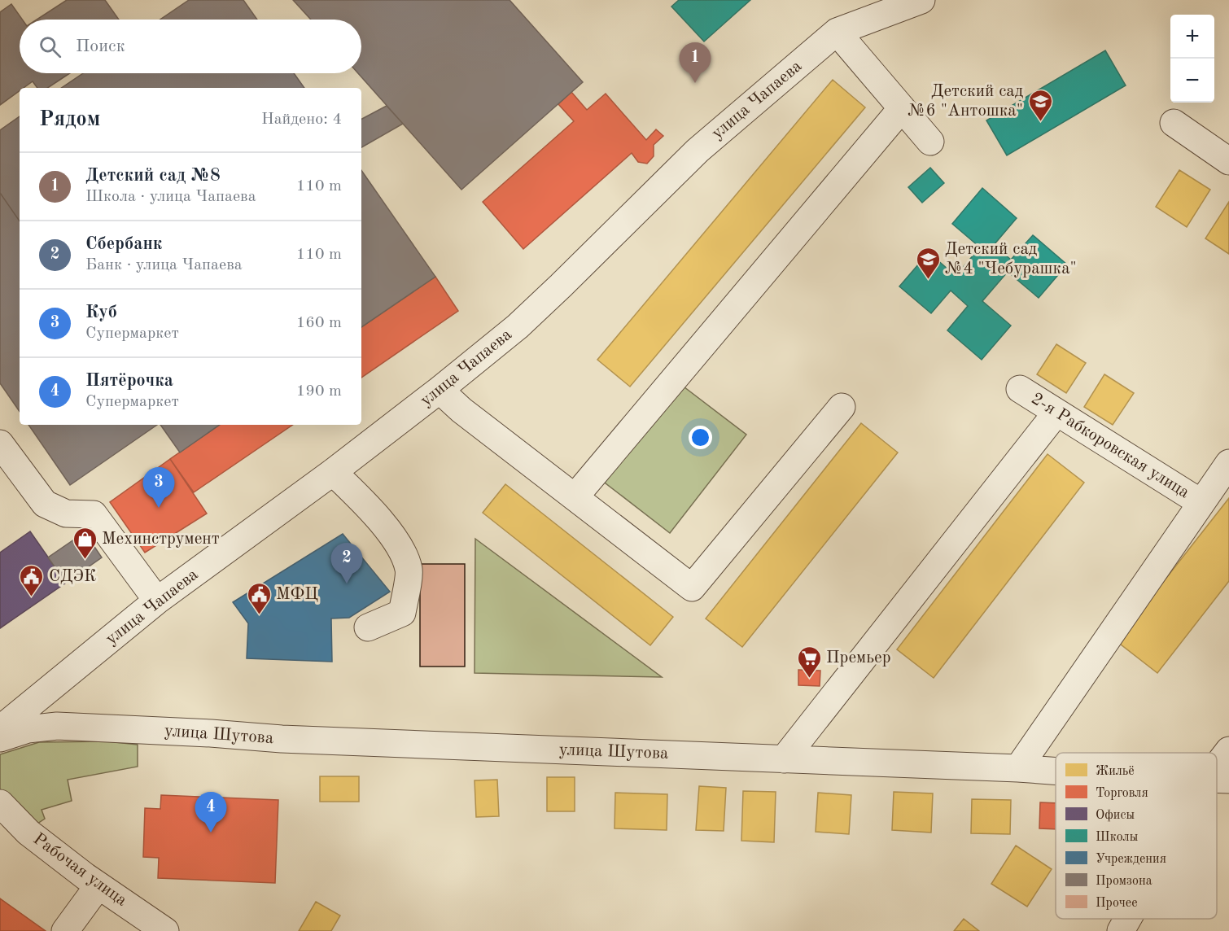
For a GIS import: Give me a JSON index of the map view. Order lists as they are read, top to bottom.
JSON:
{
  "streets": {
    "street": [
      "улица Чапаева",
      "2-я Рабкоровская улица",
      "улица Шутова",
      "Рабочая улица"
    ]
  },
  "places": {
    "school or university": ["Детский сад №6 \"Антошка\"", "Детский сад №4 \"Чебурашка\""],
    "shop": ["Мехинструмент"],
    "public building": ["СДЭК", "МФЦ"],
    "supermarket": ["Премьер"]
  },
  "legend": [
    "Жильё",
    "Торговля",
    "Офисы",
    "Школы",
    "Учреждения",
    "Промзона",
    "Прочее"
  ],
  "page": {
    "map_buttons": ["+", "−"],
    "search": "Поиск",
    "pins": [
      "1",
      "3",
      "2",
      "4"
    ],
    "heading": ["Рядом", "Найдено: 4"],
    "list": [
      {
        "mark": "1",
        "name": "Детский сад №8",
        "note": "Школа · улица Чапаева",
        "value": "110 m"
      },
      {
        "mark": "2",
        "name": "Сбербанк",
        "note": "Банк · улица Чапаева",
        "value": "110 m"
      },
      {
        "mark": "3",
        "name": "Куб",
        "note": "Супермаркет",
        "value": "160 m"
      },
      {
        "mark": "4",
        "name": "Пятёрочка",
        "note": "Супермаркет",
        "value": "190 m"
      }
    ]
  }
}
